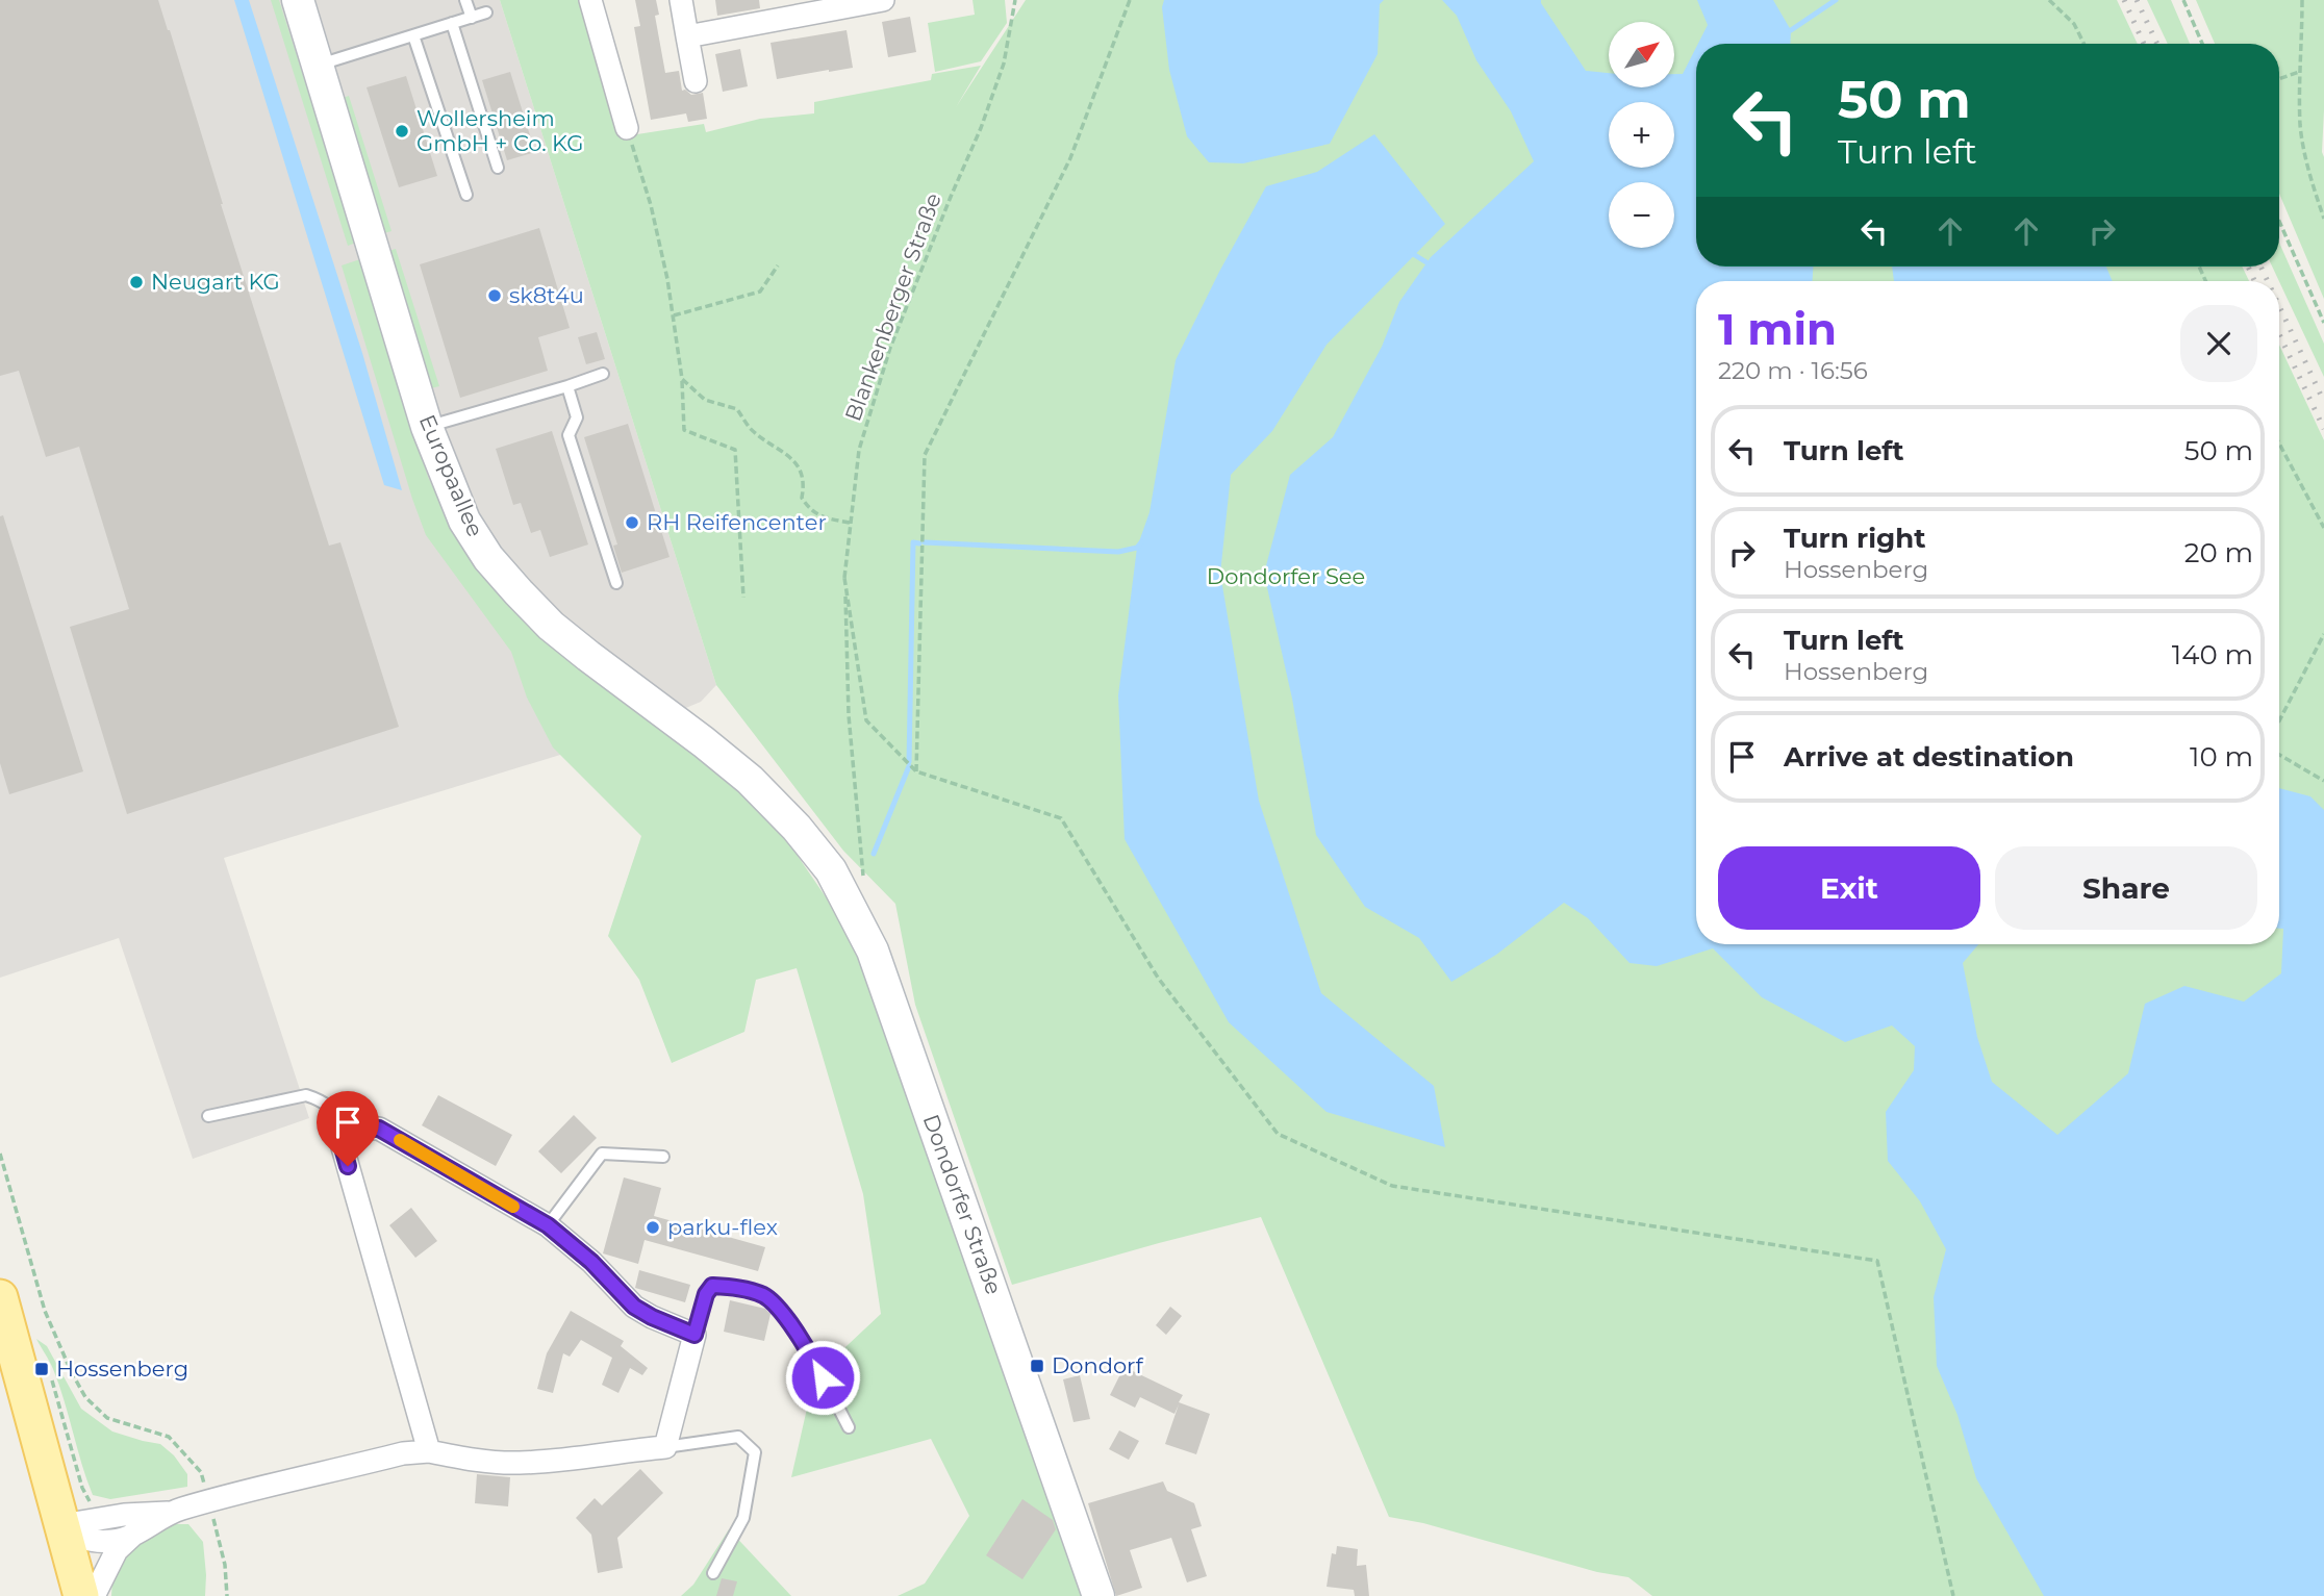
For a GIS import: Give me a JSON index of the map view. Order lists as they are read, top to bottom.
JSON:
{
  "streets": {
    "main road": ["Europaallee", "Dondorfer Straße"],
    "path": ["Blankenberger Straße"]
  },
  "crossings": [
    ["Europaallee", "Dondorfer Straße"]
  ],
  "parks": ["Dondorfer See"],
  "places": {
    "other": [
      "Wollersheim GmbH + Co. KG",
      "Neugart KG",
      "sk8t4u",
      "RH Reifencenter",
      "parku-flex"
    ],
    "transit": ["Dondorf", "Hossenberg"]
  },
  "north": "top right",
  "page": {
    "map_buttons": ["+", "−"],
    "turn": ["50 m", "Turn left"],
    "heading": ["1 min", "220 m · 16:56"],
    "list": [
      {
        "name": "Turn left",
        "value": "50 m"
      },
      {
        "name": "Turn right",
        "note": "Hossenberg",
        "value": "20 m"
      },
      {
        "name": "Turn left",
        "note": "Hossenberg",
        "value": "140 m"
      },
      {
        "name": "Arrive at destination",
        "value": "10 m"
      }
    ],
    "buttons": ["Exit", "Share"]
  }
}
